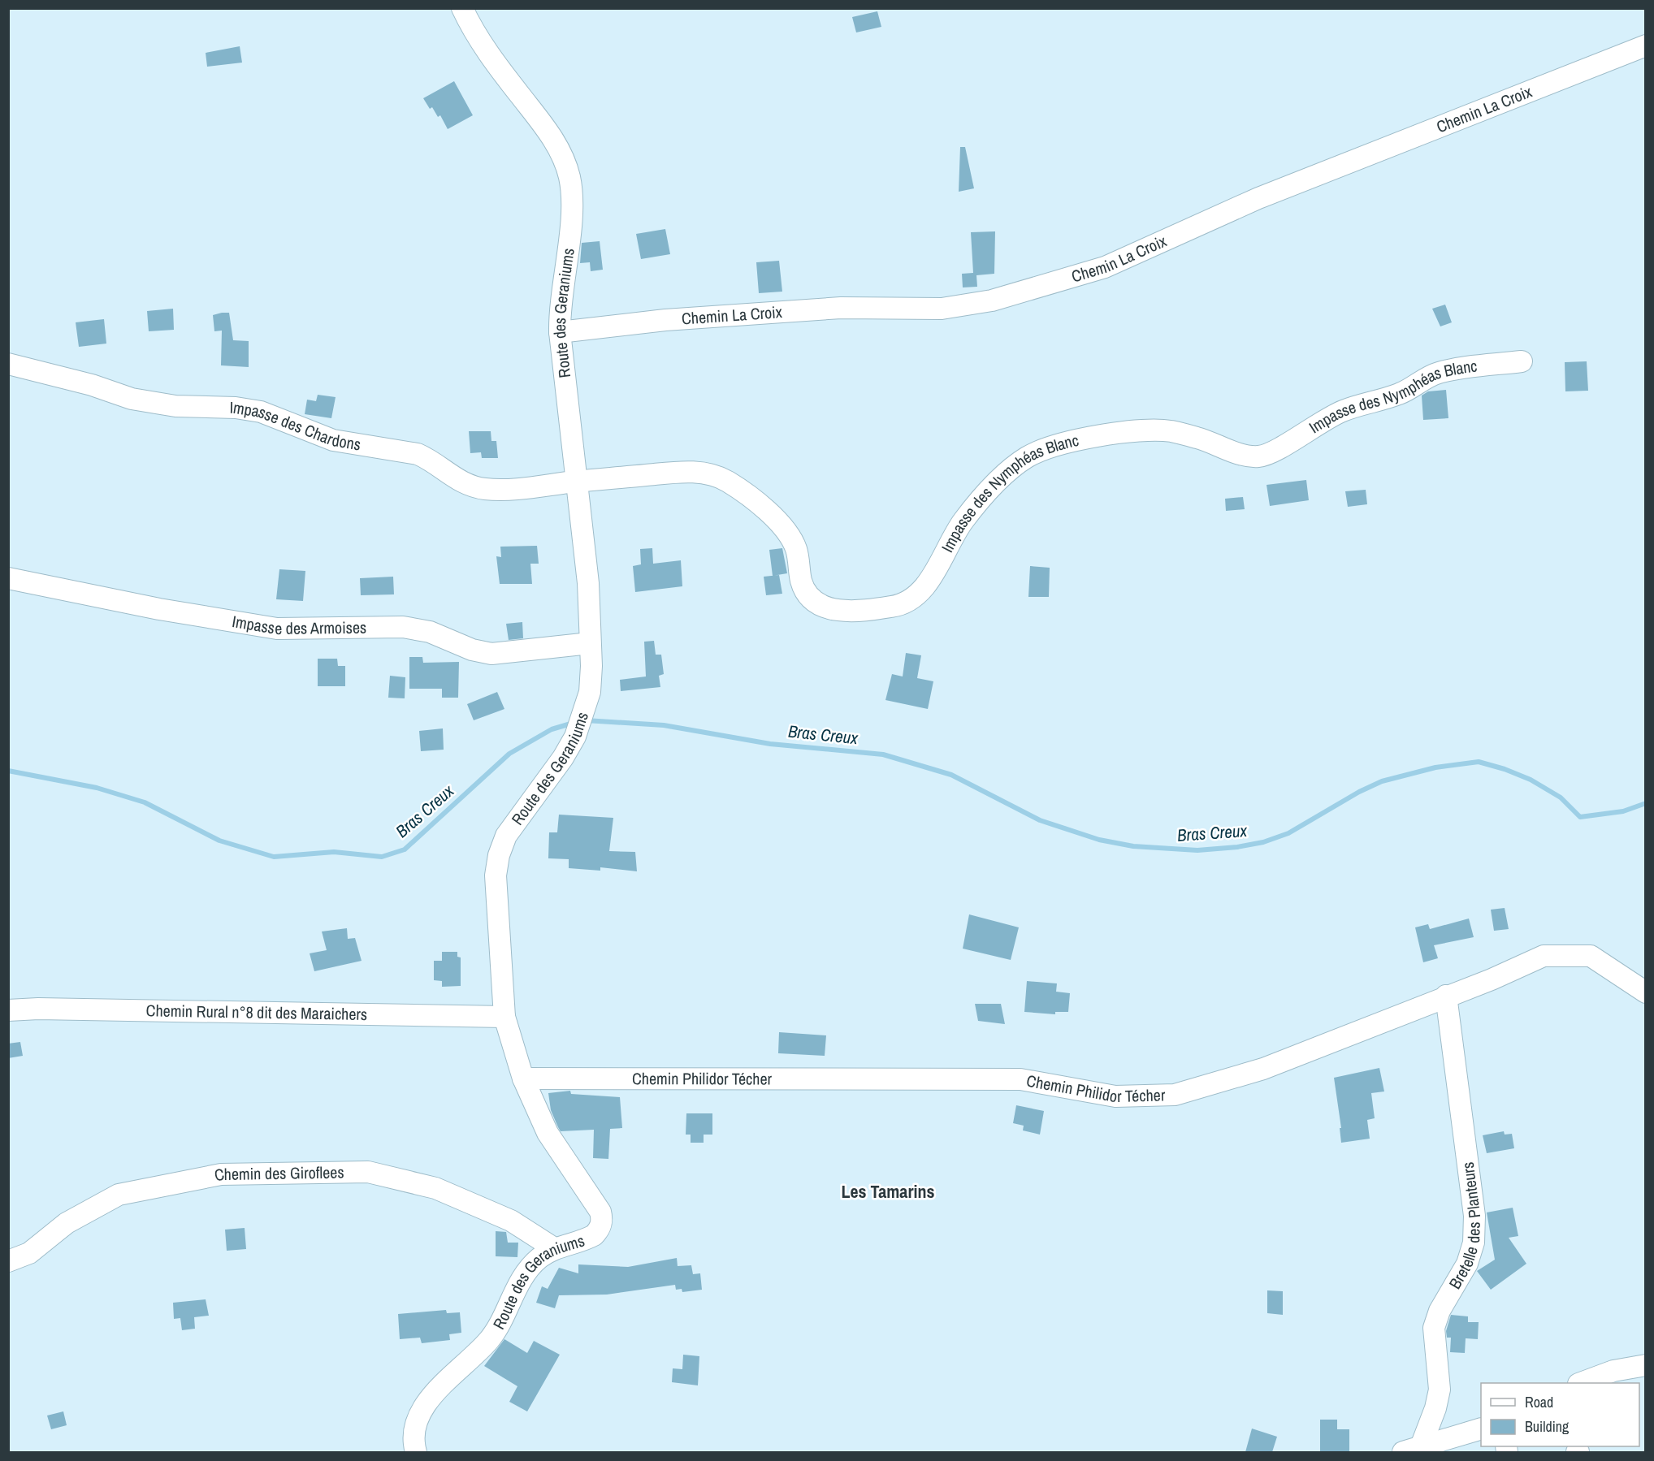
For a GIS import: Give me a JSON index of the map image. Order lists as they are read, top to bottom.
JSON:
{
  "streets": {
    "street": [
      "Chemin La Croix",
      "Route des Geraniums",
      "Impasse des Nymphéas Blanc",
      "Impasse des Chardons",
      "Impasse des Armoises",
      "Chemin Rural n°8 dit des Maraichers",
      "Chemin Philidor Técher",
      "Chemin des Giroflees",
      "Bretelle des Planteurs"
    ]
  },
  "crossings": [
    ["Chemin La Croix", "Route des Geraniums"],
    ["Route des Geraniums", "Impasse des Nymphéas Blanc"],
    ["Route des Geraniums", "Impasse des Chardons"],
    ["Route des Geraniums", "Impasse des Armoises"],
    ["Route des Geraniums", "Chemin Rural n°8 dit des Maraichers"],
    ["Route des Geraniums", "Chemin Philidor Técher"],
    ["Route des Geraniums", "Chemin des Giroflees"],
    ["Impasse des Nymphéas Blanc", "Impasse des Chardons"],
    ["Chemin Philidor Técher", "Bretelle des Planteurs"]
  ],
  "districts": ["Les Tamarins"],
  "water": ["Bras Creux"],
  "legend": ["Road", "Building"]
}
